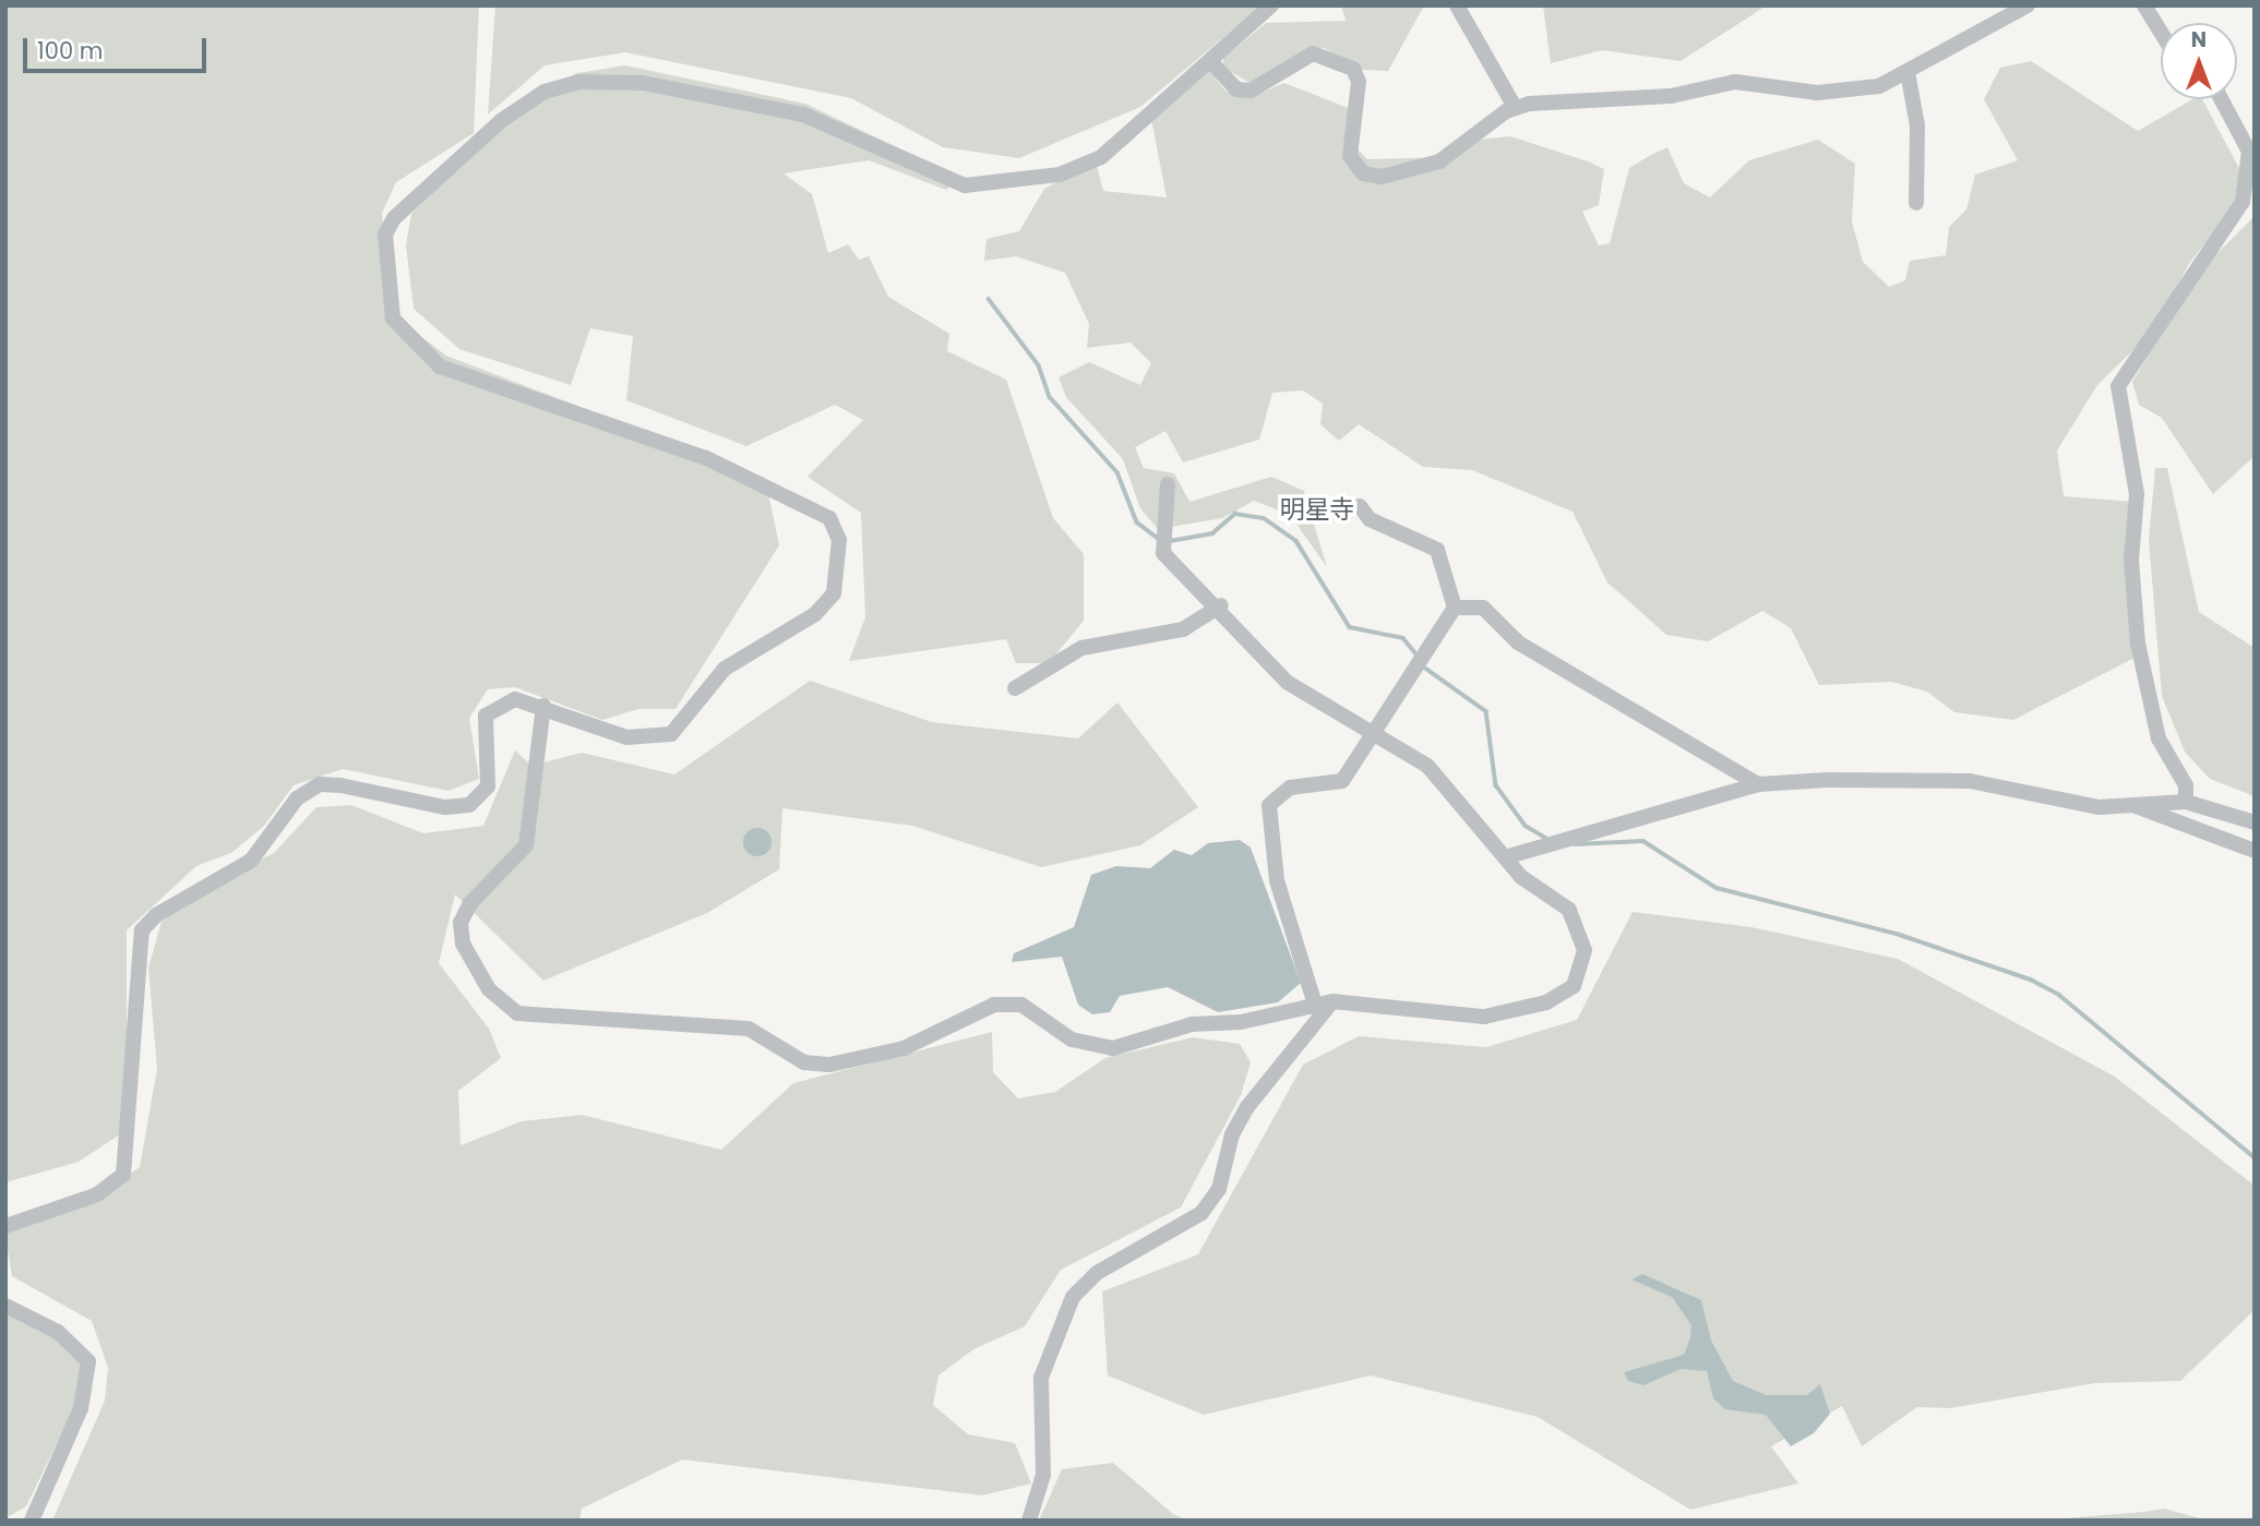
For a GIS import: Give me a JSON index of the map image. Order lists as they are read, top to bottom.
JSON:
{
  "districts": ["明星寺"],
  "scale_bar": "100 m",
  "north": "top"
}
